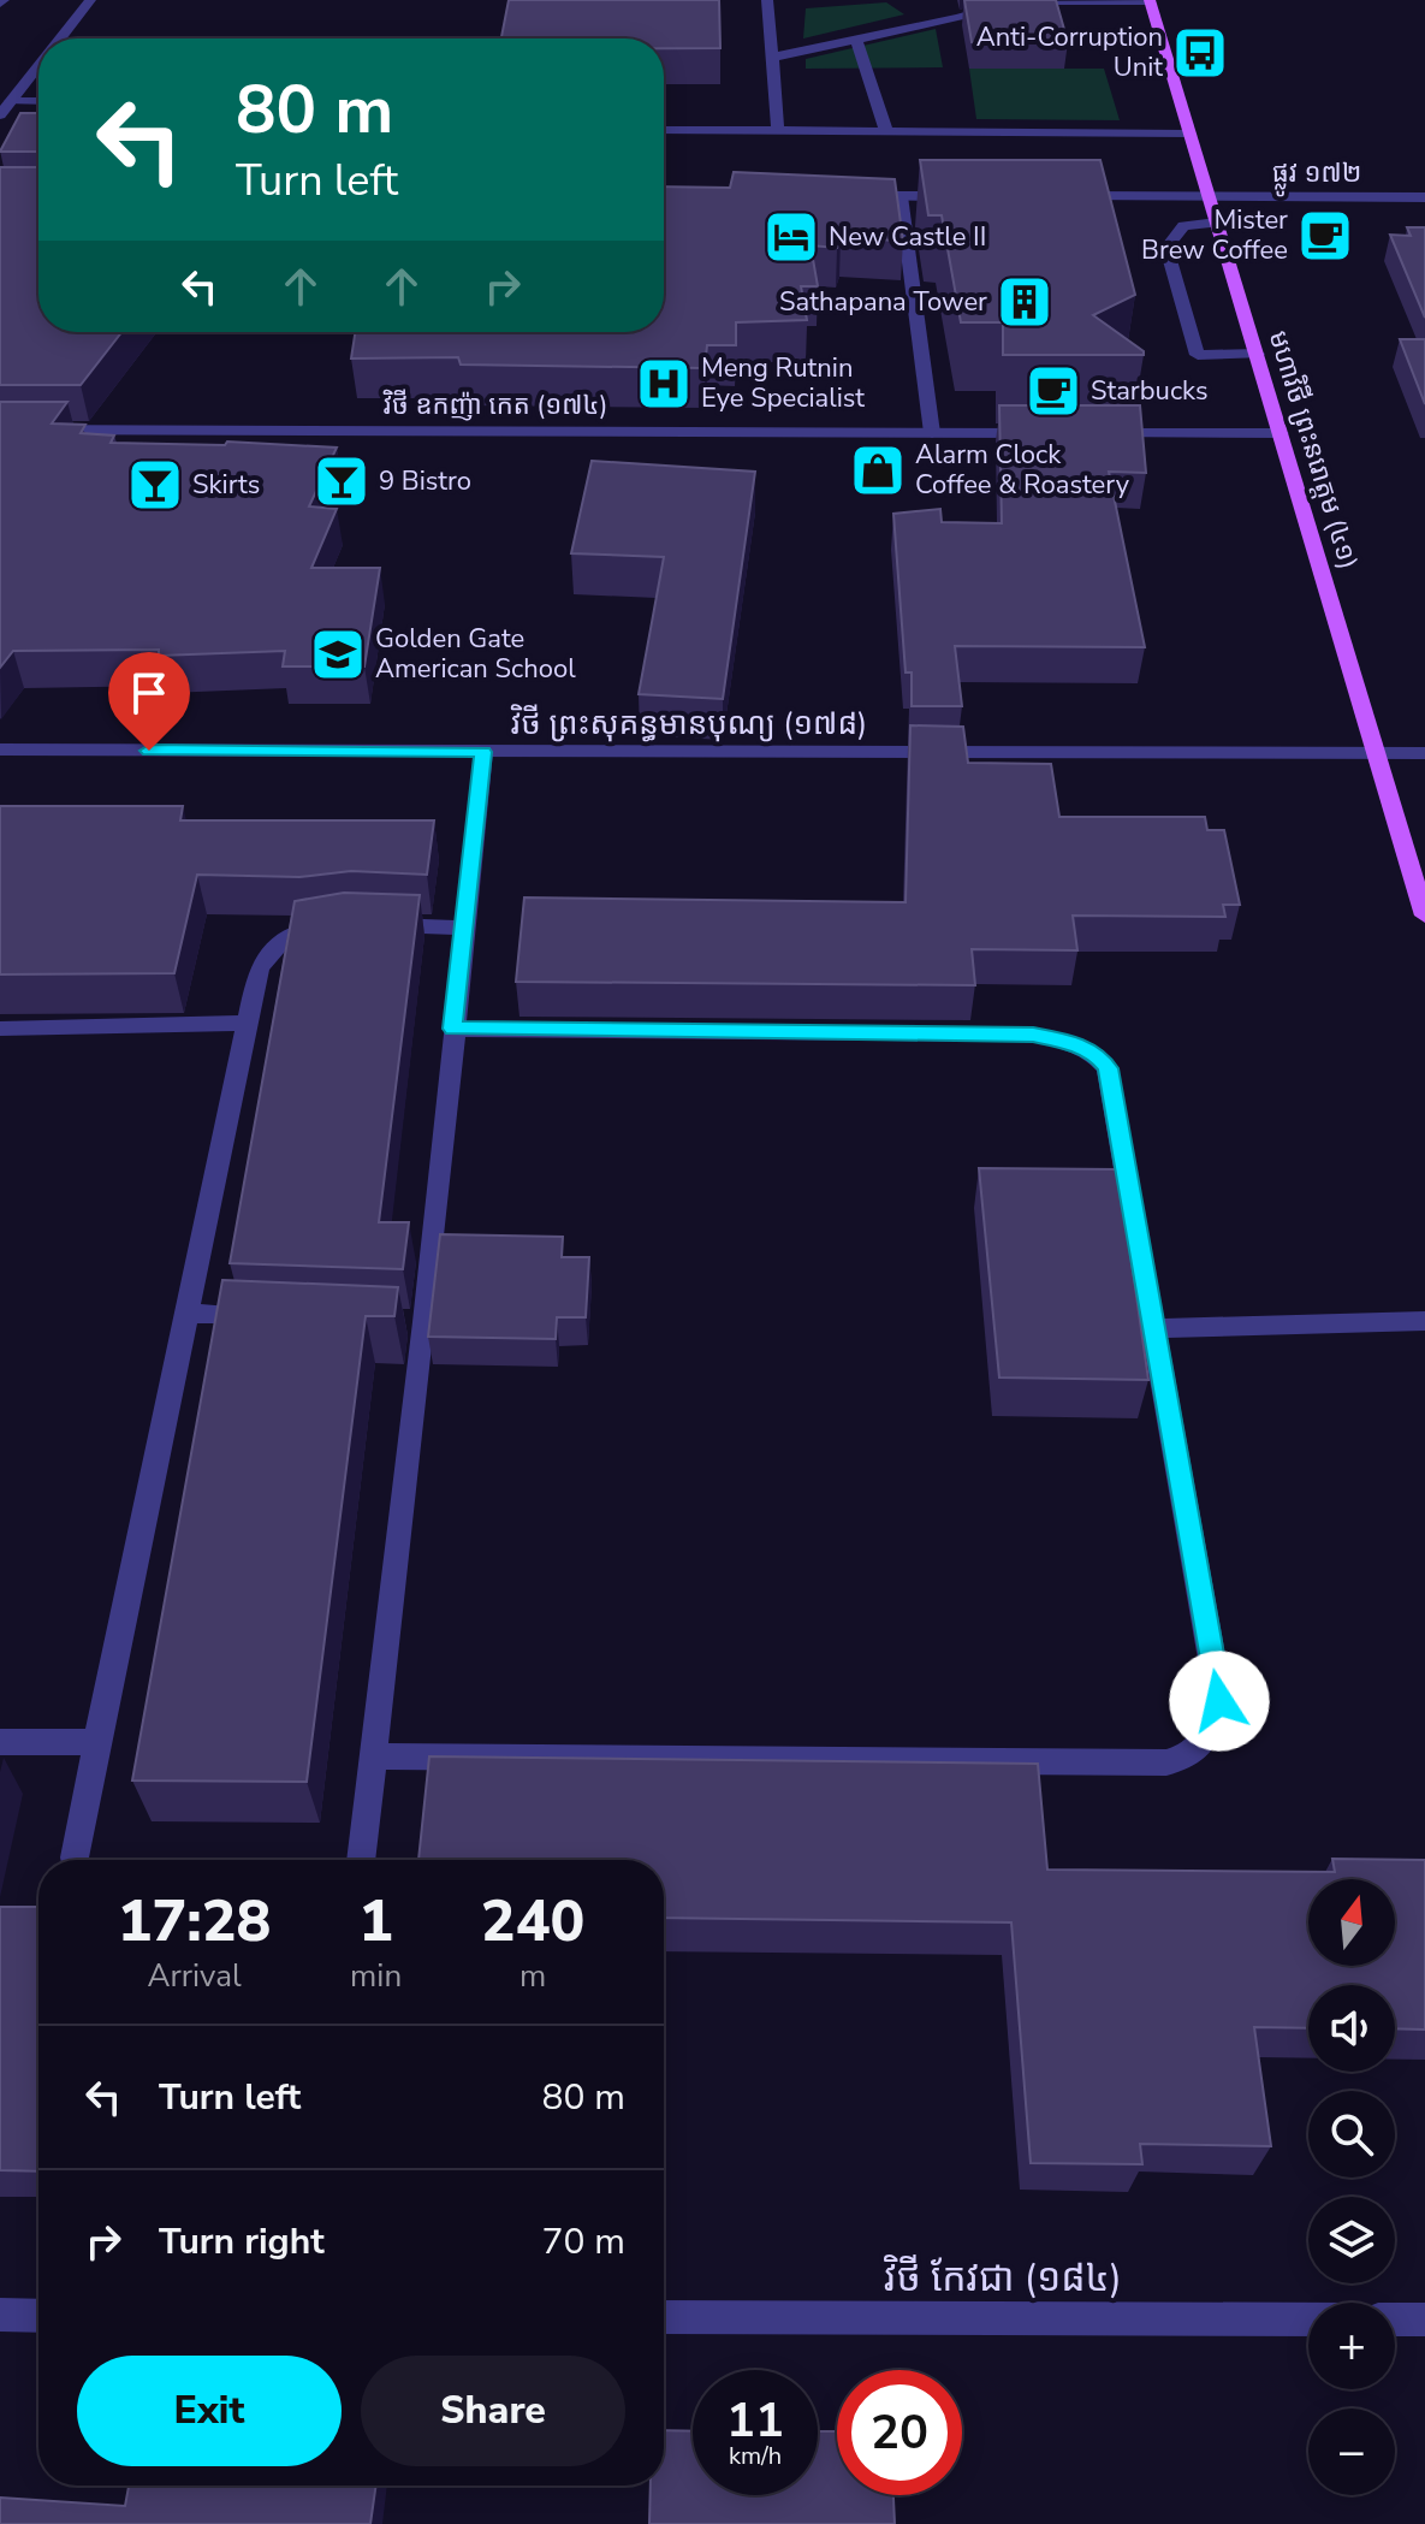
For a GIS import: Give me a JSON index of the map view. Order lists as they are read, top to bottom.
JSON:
{
  "streets": {
    "main road": ["មហាវិថី ព្រះនរោត្តម (៤១)"],
    "street": [
      "ផ្លូវ ១៧២",
      "វិថី ឧកញ៉ា កេត (១៧៤)",
      "វិថី ព្រះសុគន្ធមានបុណ្យ (១៧៨)",
      "វិថី កែវជា (១៨៤)"
    ]
  },
  "crossings": [
    ["ផ្លូវ ១៧២", "មហាវិថី ព្រះនរោត្តម (៤១)"],
    ["មហាវិថី ព្រះនរោត្តម (៤១)", "វិថី ព្រះសុគន្ធមានបុណ្យ (១៧៨)"]
  ],
  "places": {
    "bus stop": ["Anti-Corruption Unit"],
    "cafe": ["Mister Brew Coffee", "Starbucks"],
    "hotel": ["New Castle II"],
    "building": ["Sathapana Tower"],
    "hospital": ["Meng Rutnin Eye Specialist"],
    "shop": ["Alarm Clock Coffee & Roastery"],
    "bar": ["9 Bistro", "Skirts"],
    "school or university": ["Golden Gate American School"]
  },
  "north": "top",
  "page": {
    "turn": ["80 m", "Turn left"],
    "eta": [
      "17:28",
      "Arrival",
      "1",
      "min",
      "240",
      "m"
    ],
    "map_buttons": ["+", "−"],
    "list": [
      {
        "name": "Turn left",
        "value": "80 m"
      },
      {
        "name": "Turn right",
        "value": "70 m"
      }
    ],
    "buttons": ["Exit", "Share"],
    "speed": "11 km/h",
    "limit": "20"
  }
}
